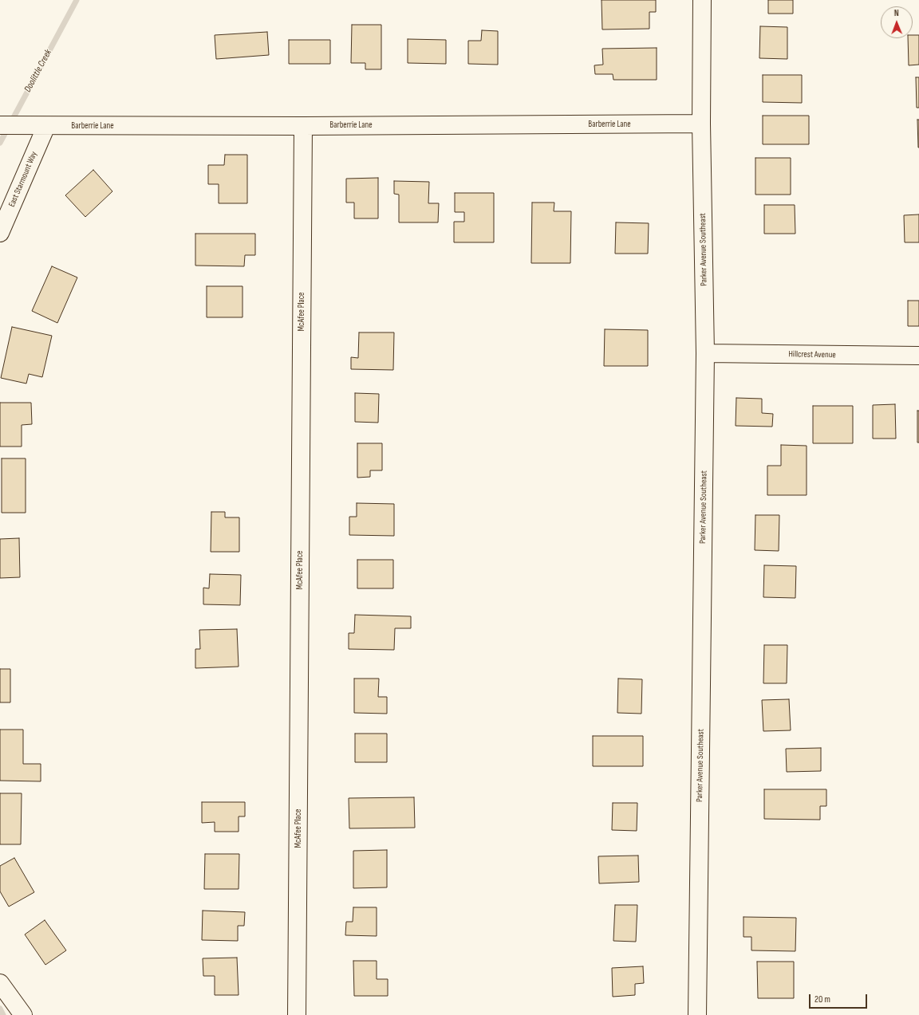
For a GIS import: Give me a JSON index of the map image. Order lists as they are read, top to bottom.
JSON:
{
  "streets": {
    "street": [
      "Barberrie Lane",
      "East Starmount Way",
      "Parker Avenue Southeast",
      "McAfee Place",
      "Hillcrest Avenue"
    ]
  },
  "crossings": [
    ["Barberrie Lane", "East Starmount Way"],
    ["Barberrie Lane", "Parker Avenue Southeast"],
    ["Barberrie Lane", "McAfee Place"],
    ["Parker Avenue Southeast", "Hillcrest Avenue"]
  ],
  "water": ["Doolittle Creek"],
  "scale_bar": "20 m",
  "north": "top"
}
